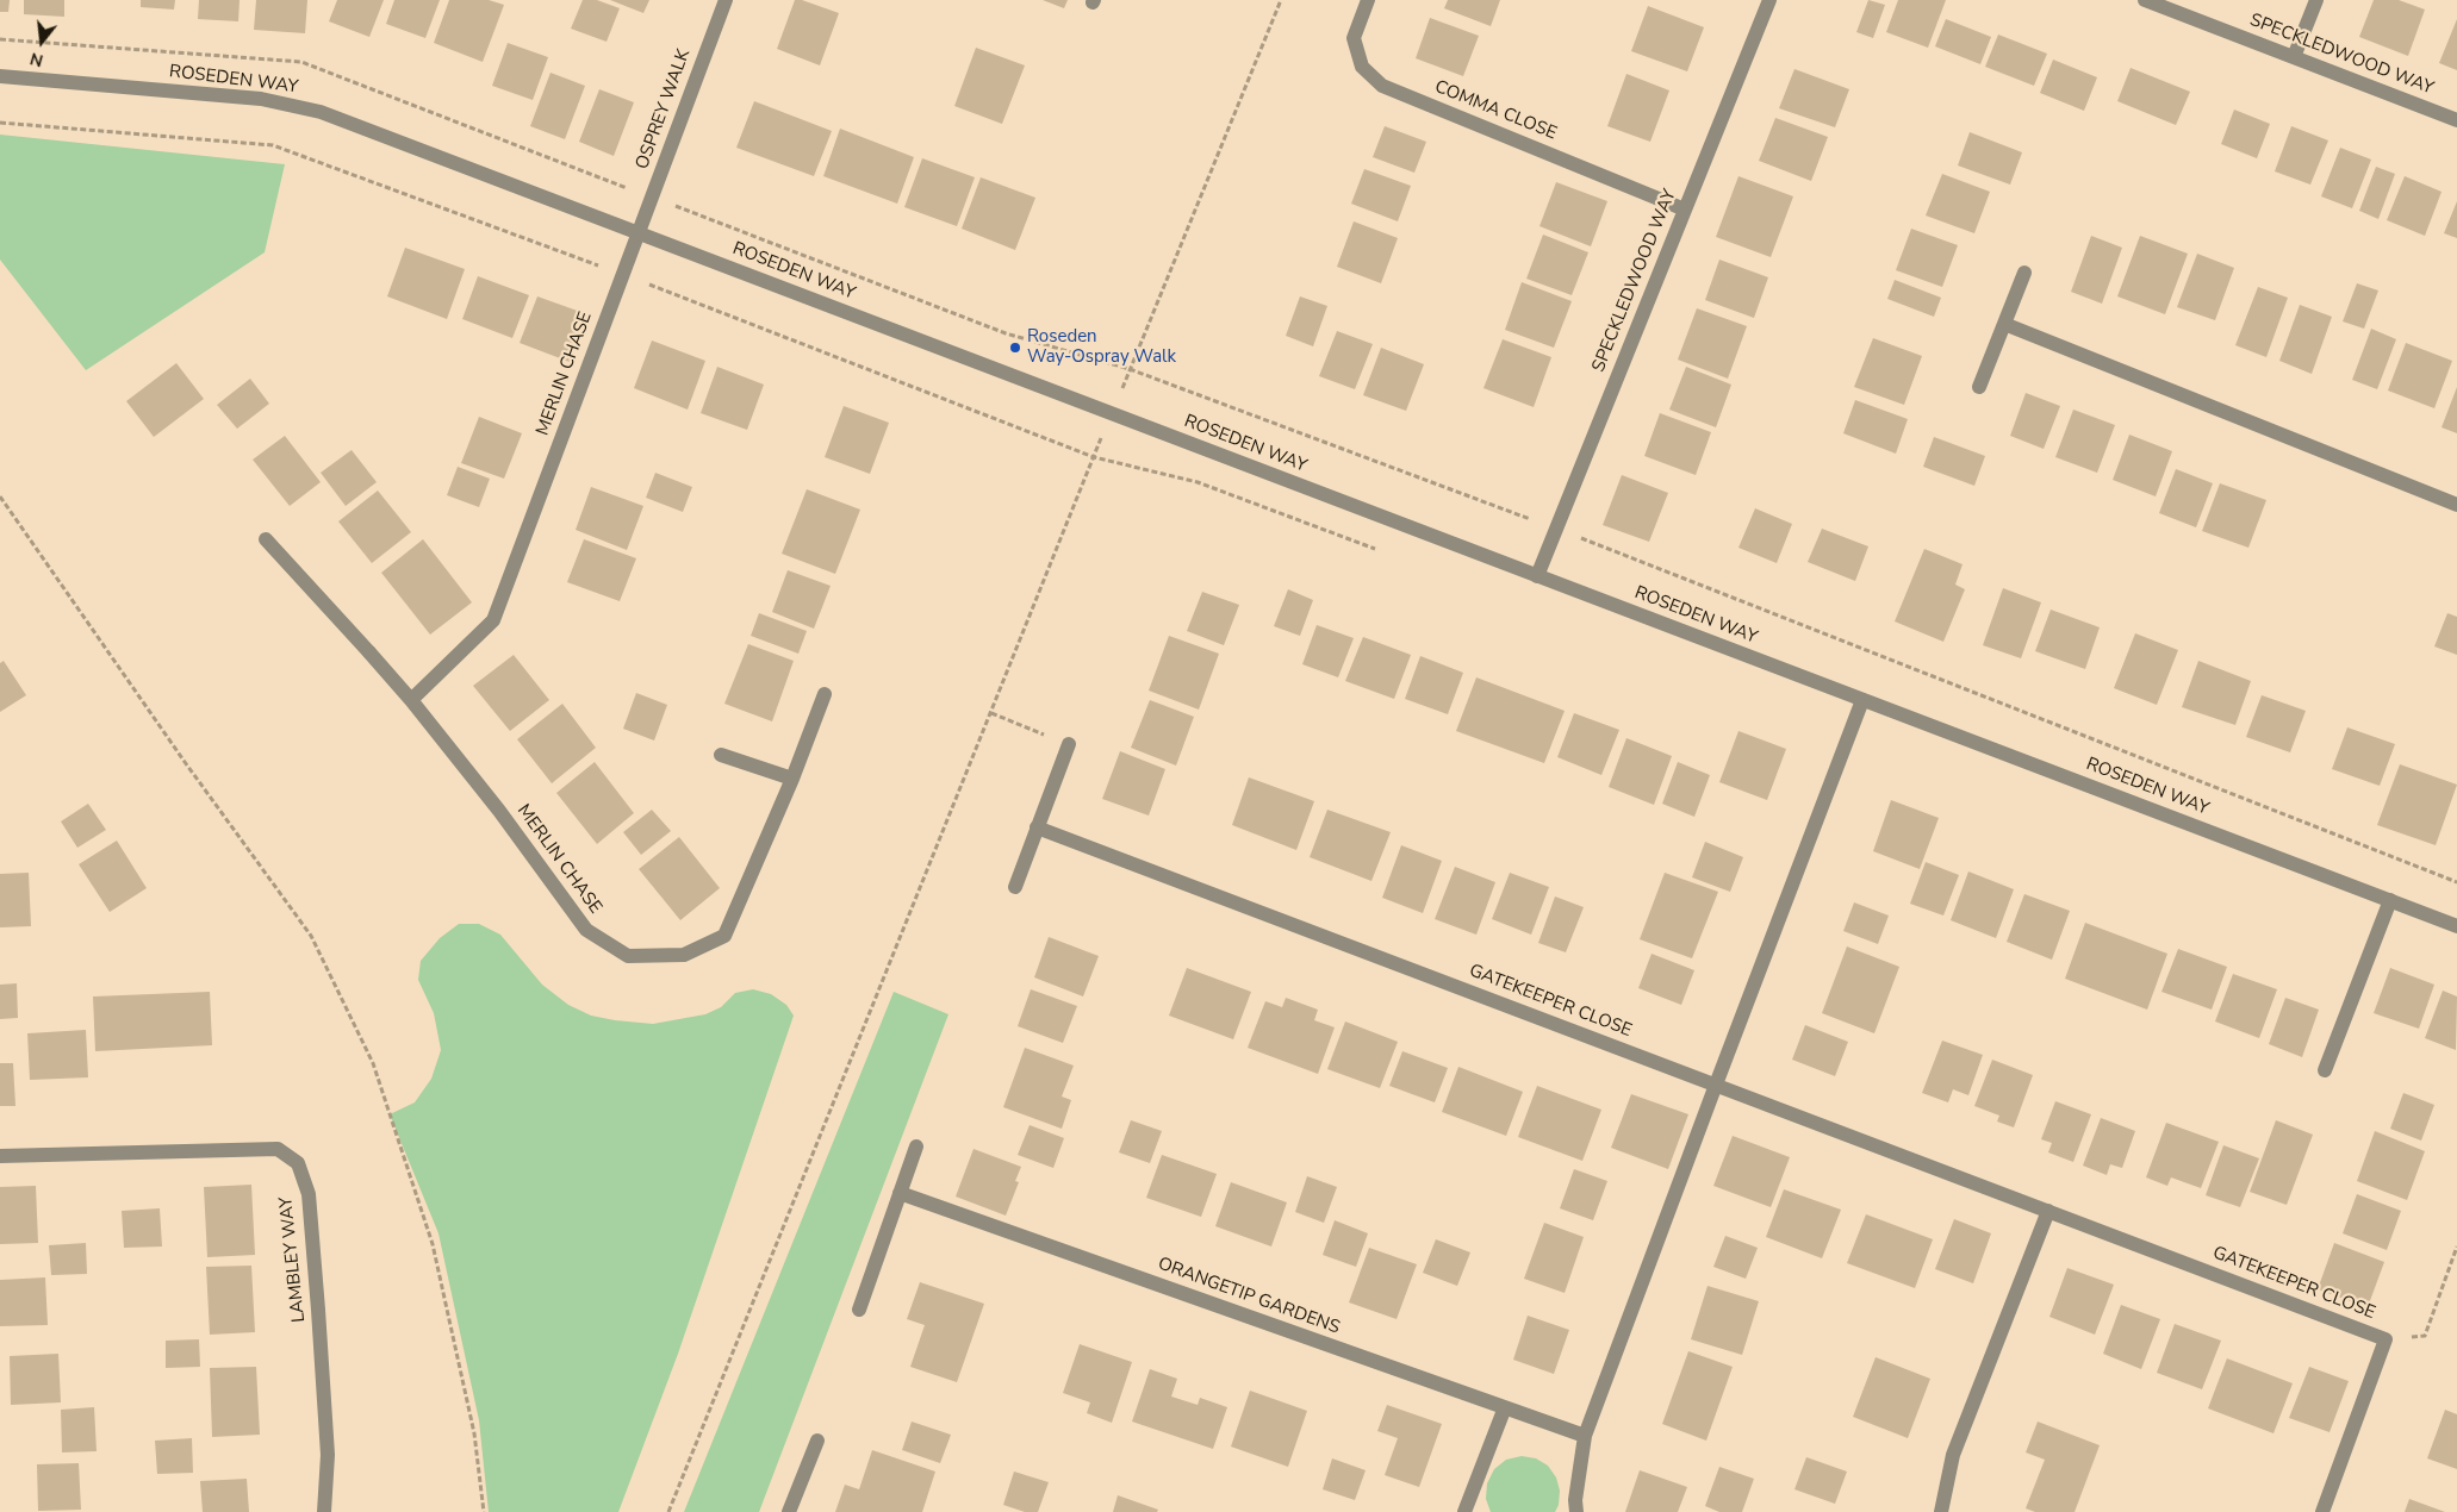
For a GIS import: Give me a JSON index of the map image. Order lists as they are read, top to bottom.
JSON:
{
  "streets": {
    "street": [
      "SPECKLEDWOOD WAY",
      "ROSEDEN WAY",
      "OSPREY WALK",
      "COMMA CLOSE",
      "MERLIN CHASE",
      "GATEKEEPER CLOSE",
      "LAMBLEY WAY",
      "ORANGETIP GARDENS"
    ]
  },
  "crossings": [
    ["SPECKLEDWOOD WAY", "ROSEDEN WAY"],
    ["SPECKLEDWOOD WAY", "COMMA CLOSE"],
    ["ROSEDEN WAY", "OSPREY WALK"],
    ["ROSEDEN WAY", "MERLIN CHASE"],
    ["OSPREY WALK", "MERLIN CHASE"]
  ],
  "places": ["Roseden Way-Ospray Walk"],
  "north": "bottom"
}
